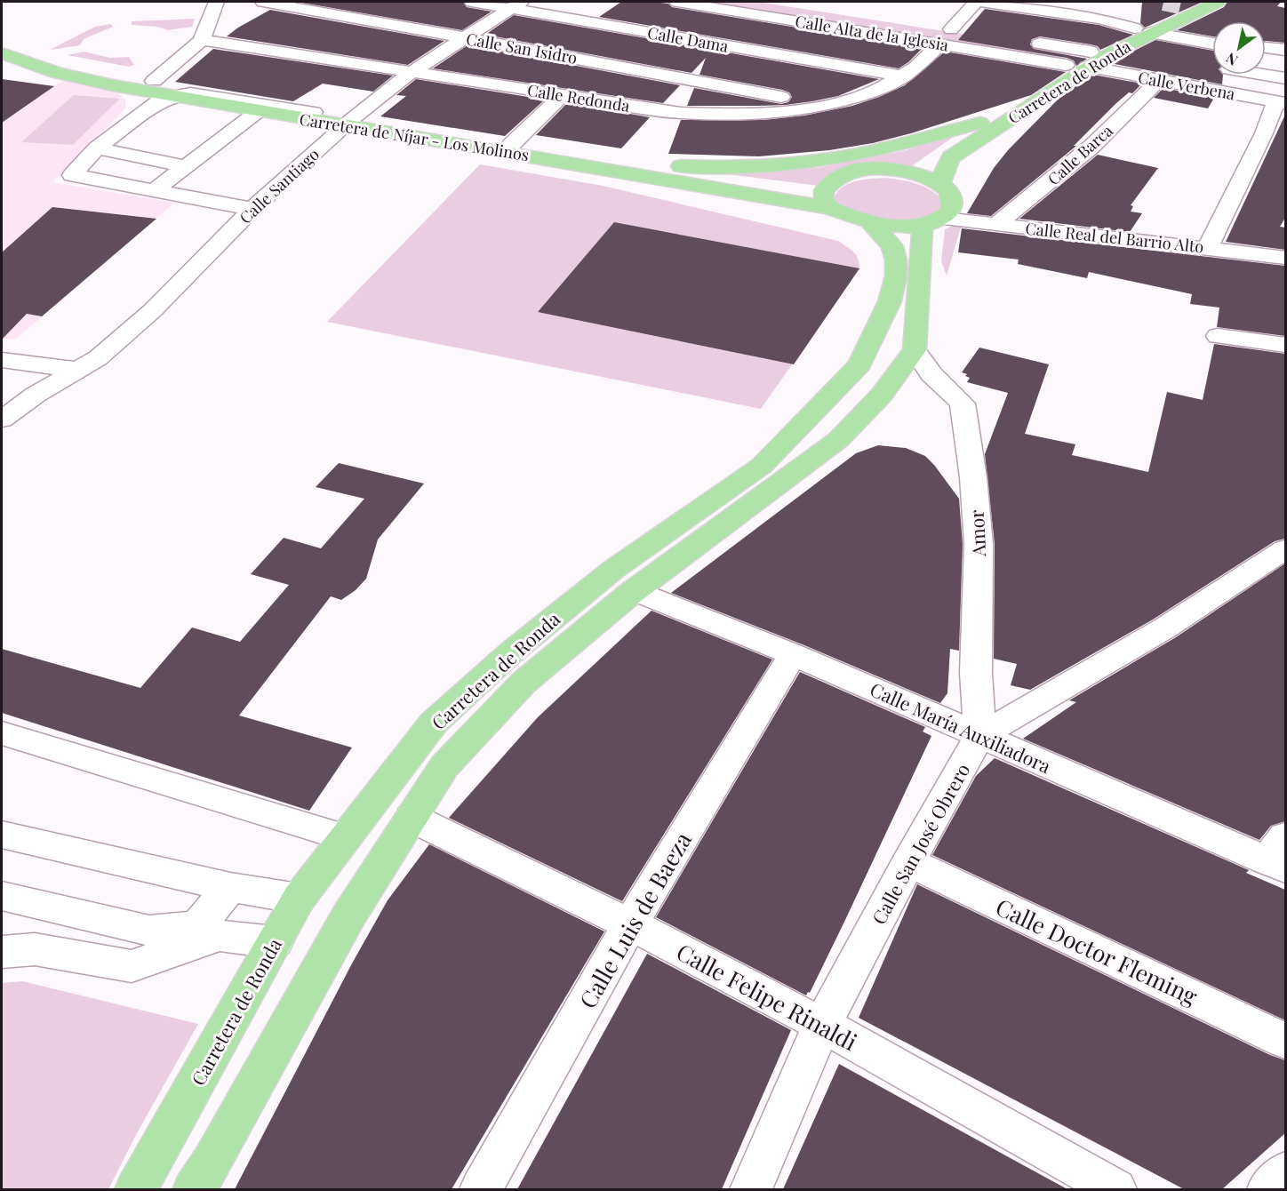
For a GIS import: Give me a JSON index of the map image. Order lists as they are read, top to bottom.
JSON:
{
  "streets": {
    "main road": ["Carretera de Ronda", "Carretera de Níjar - Los Molinos"],
    "street": [
      "Calle Alta de la Iglesia",
      "Calle Dama",
      "Calle San Isidro",
      "Calle Verbena",
      "Calle Redonda",
      "Calle Barca",
      "Calle Santiago",
      "Calle Real del Barrio Alto",
      "Amor",
      "Calle María Auxiliadora",
      "Calle San José Obrero",
      "Calle Luis de Baeza",
      "Calle Doctor Fleming",
      "Calle Felipe Rinaldi"
    ]
  },
  "crossings": [
    ["Calle Alta de la Iglesia", "Carretera de Ronda"],
    ["Calle Alta de la Iglesia", "Calle Redonda"],
    ["Calle Dama", "Calle Redonda"],
    ["Calle Dama", "Calle Santiago"],
    ["Calle San Isidro", "Calle Redonda"],
    ["Calle San Isidro", "Calle Santiago"],
    ["Carretera de Ronda", "Calle Verbena"],
    ["Carretera de Ronda", "Carretera de Níjar - Los Molinos"],
    ["Carretera de Ronda", "Amor"],
    ["Carretera de Ronda", "Calle María Auxiliadora"],
    ["Carretera de Ronda", "Calle Felipe Rinaldi"],
    ["Calle Verbena", "Calle Barca"],
    ["Calle Redonda", "Calle Santiago"],
    ["Carretera de Níjar - Los Molinos", "Calle Santiago"],
    ["Calle Barca", "Calle Real del Barrio Alto"],
    ["Amor", "Calle María Auxiliadora"],
    ["Amor", "Calle San José Obrero"],
    ["Calle María Auxiliadora", "Calle San José Obrero"],
    ["Calle María Auxiliadora", "Calle Luis de Baeza"],
    ["Calle San José Obrero", "Calle Doctor Fleming"],
    ["Calle San José Obrero", "Calle Felipe Rinaldi"],
    ["Calle Luis de Baeza", "Calle Felipe Rinaldi"]
  ],
  "north": "bottom left"
}
